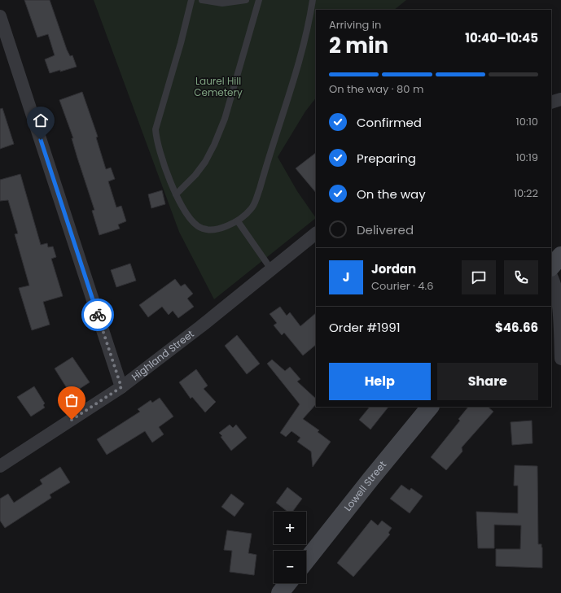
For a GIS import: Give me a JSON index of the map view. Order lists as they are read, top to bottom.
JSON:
{
  "streets": {
    "main road": ["Lowell Street"],
    "street": ["Highland Street"]
  },
  "parks": ["Laurel Hill Cemetery"],
  "page": {
    "heading": ["2 min", "Arriving in", "10:40–10:45"],
    "panel": [
      "Jordan",
      "Courier · 4.6",
      "Order #1991",
      "$46.66"
    ],
    "bar": "On the way · 80 m",
    "list": [
      ["Confirmed", "10:10"],
      ["Preparing", "10:19"],
      ["On the way", "10:22"],
      "Delivered"
    ],
    "round": "J",
    "buttons": ["Help", "Share"],
    "map_buttons": ["+", "−"]
  }
}
